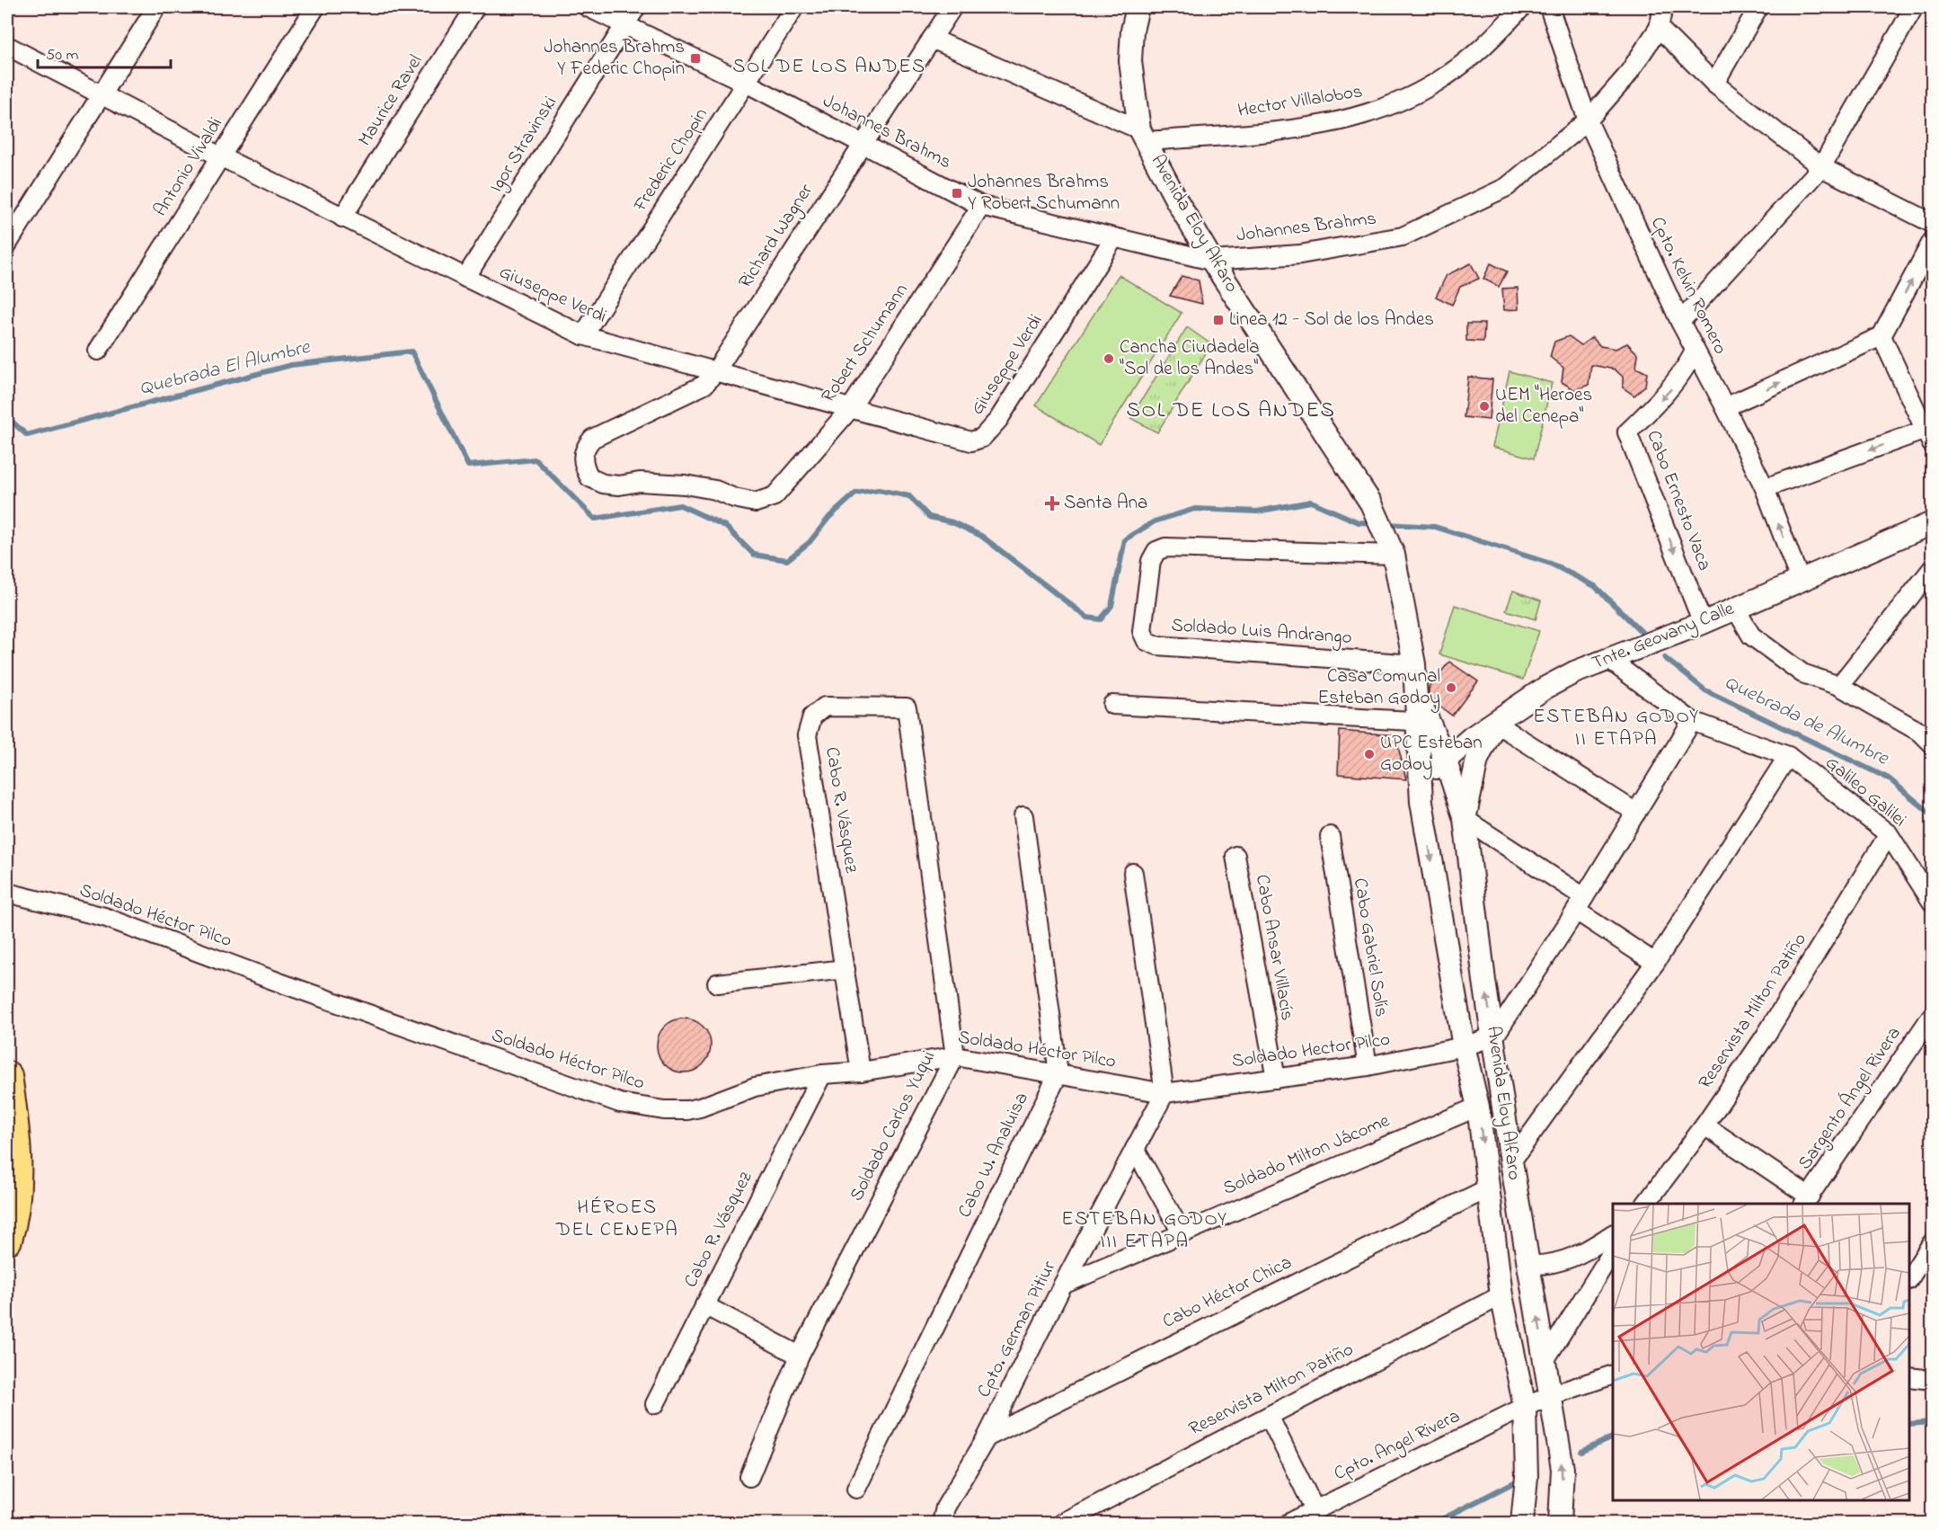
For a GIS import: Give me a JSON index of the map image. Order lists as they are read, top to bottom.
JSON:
{
  "streets": {
    "street": [
      "Maurice Ravel",
      "Hector Villalobos",
      "Johannes Brahms",
      "Igor Stravinski",
      "Frederic Chopin",
      "Antonio Vivaldi",
      "Avenida Eloy Alfaro",
      "Richard Wagner",
      "Cpto. Kelvin Romero",
      "Giuseppe Verdi",
      "Robert Schumann",
      "Cabo Ernesto Vaca",
      "Soldado Luis Andrango",
      "Tnte. Geovany Calle",
      "Galileo Galilei",
      "Cabo R. Vásquez",
      "Soldado Héctor Pilco",
      "Cabo Ansar Villacís",
      "Cabo Gabriel Solís",
      "Reservista Milton Patiño",
      "Soldado Hector Pilco",
      "Sargento Ángel Rivera",
      "Soldado Carlos Yuqui",
      "Cabo W. Analuisa",
      "Soldado Milton Jácome",
      "Cabo Héctor Chica",
      "Cpto. German Pitiur",
      "Cpto. Angel Rivera"
    ]
  },
  "crossings": [
    ["Maurice Ravel", "Giuseppe Verdi"],
    ["Hector Villalobos", "Avenida Eloy Alfaro"],
    ["Johannes Brahms", "Igor Stravinski"],
    ["Johannes Brahms", "Frederic Chopin"],
    ["Johannes Brahms", "Avenida Eloy Alfaro"],
    ["Johannes Brahms", "Richard Wagner"],
    ["Johannes Brahms", "Cpto. Kelvin Romero"],
    ["Johannes Brahms", "Giuseppe Verdi"],
    ["Johannes Brahms", "Robert Schumann"],
    ["Igor Stravinski", "Giuseppe Verdi"],
    ["Frederic Chopin", "Giuseppe Verdi"],
    ["Antonio Vivaldi", "Giuseppe Verdi"],
    ["Avenida Eloy Alfaro", "Soldado Luis Andrango"],
    ["Avenida Eloy Alfaro", "Tnte. Geovany Calle"],
    ["Avenida Eloy Alfaro", "Reservista Milton Patiño"],
    ["Avenida Eloy Alfaro", "Soldado Hector Pilco"],
    ["Avenida Eloy Alfaro", "Soldado Milton Jácome"],
    ["Avenida Eloy Alfaro", "Cabo Héctor Chica"],
    ["Avenida Eloy Alfaro", "Cpto. Angel Rivera"],
    ["Richard Wagner", "Giuseppe Verdi"],
    ["Richard Wagner", "Robert Schumann"],
    ["Cpto. Kelvin Romero", "Cabo Ernesto Vaca"],
    ["Cpto. Kelvin Romero", "Tnte. Geovany Calle"],
    ["Giuseppe Verdi", "Robert Schumann"],
    ["Cabo Ernesto Vaca", "Tnte. Geovany Calle"],
    ["Tnte. Geovany Calle", "Galileo Galilei"],
    ["Galileo Galilei", "Reservista Milton Patiño"],
    ["Cabo R. Vásquez", "Soldado Héctor Pilco"],
    ["Cabo R. Vásquez", "Soldado Carlos Yuqui"],
    ["Soldado Héctor Pilco", "Soldado Hector Pilco"],
    ["Soldado Héctor Pilco", "Soldado Carlos Yuqui"],
    ["Soldado Héctor Pilco", "Cabo W. Analuisa"],
    ["Soldado Héctor Pilco", "Cpto. German Pitiur"],
    ["Cabo Ansar Villacís", "Soldado Hector Pilco"],
    ["Cabo Gabriel Solís", "Soldado Hector Pilco"],
    ["Soldado Hector Pilco", "Cpto. German Pitiur"],
    ["Soldado Milton Jácome", "Cpto. German Pitiur"],
    ["Cabo Héctor Chica", "Cpto. German Pitiur"]
  ],
  "one_way": ["Cabo Ernesto Vaca"],
  "districts": [
    "SOL DE LOS ANDES",
    "SOL DE LOS ANDES",
    "ESTEBAN GODOY II ETAPA",
    "HÉROES DEL CENEPA",
    "ESTEBAN GODOY III ETAPA"
  ],
  "water": ["Quebrada El Alumbre", "Quebrada de Alumbre"],
  "places": {
    "transit": ["Johannes Brahms Y Federic Chopin", "Johannes Brahms Y Robert Schumann", "Linea 12 - Sol de los Andes"],
    "other": [
      "Cancha Ciudadela \"Sol de los Andes\"",
      "UEM \"Heroes del Cenepa\"",
      "Casa Comunal Esteban Godoy",
      "UPC Esteban Godoy"
    ],
    "health": ["Santa Ana"]
  },
  "scale_bar": "50 m"
}
